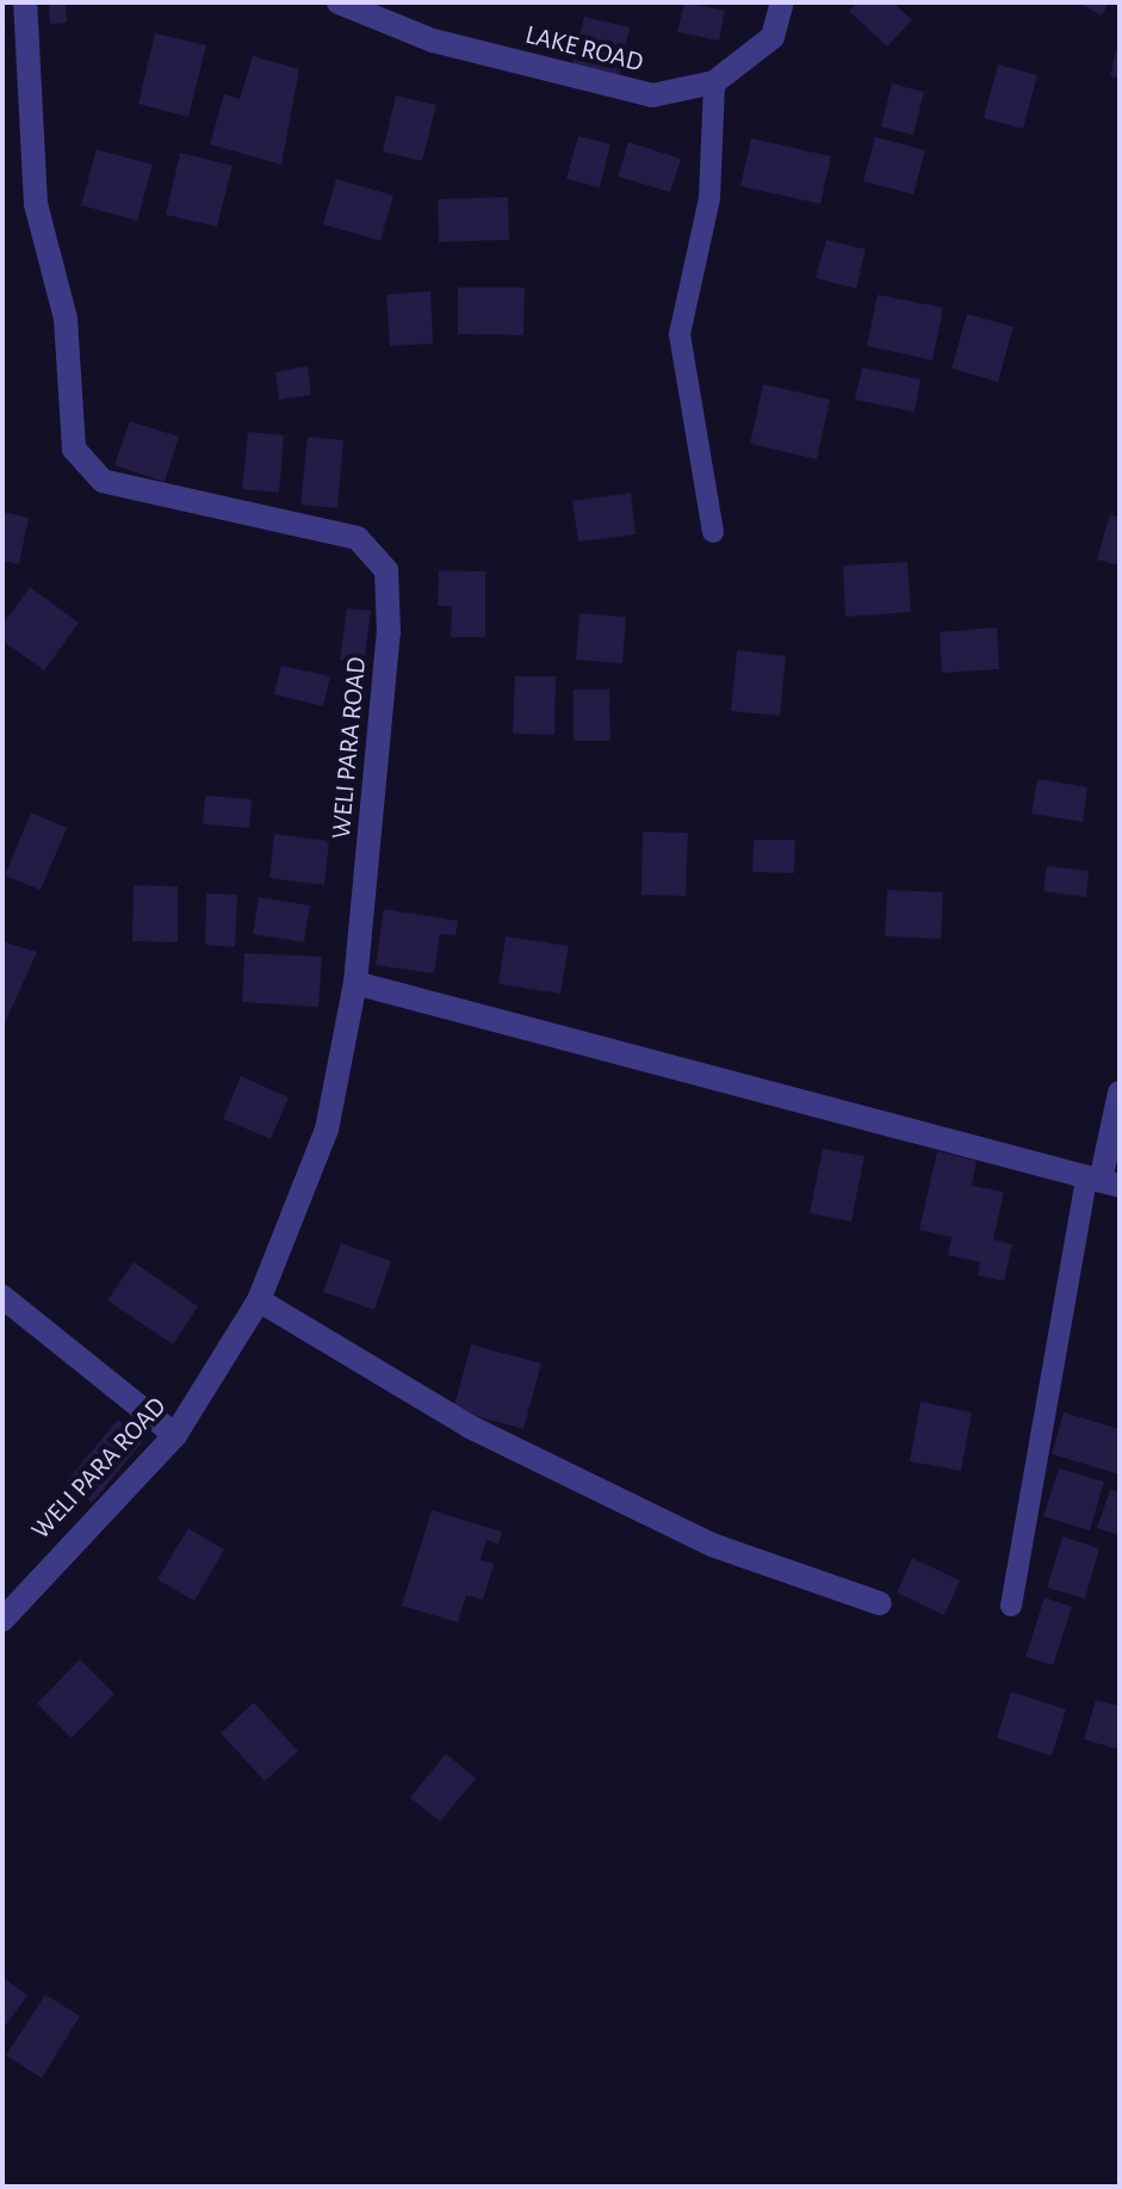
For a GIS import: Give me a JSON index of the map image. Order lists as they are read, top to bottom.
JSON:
{
  "streets": {
    "street": ["LAKE ROAD", "WELI PARA ROAD"]
  }
}
